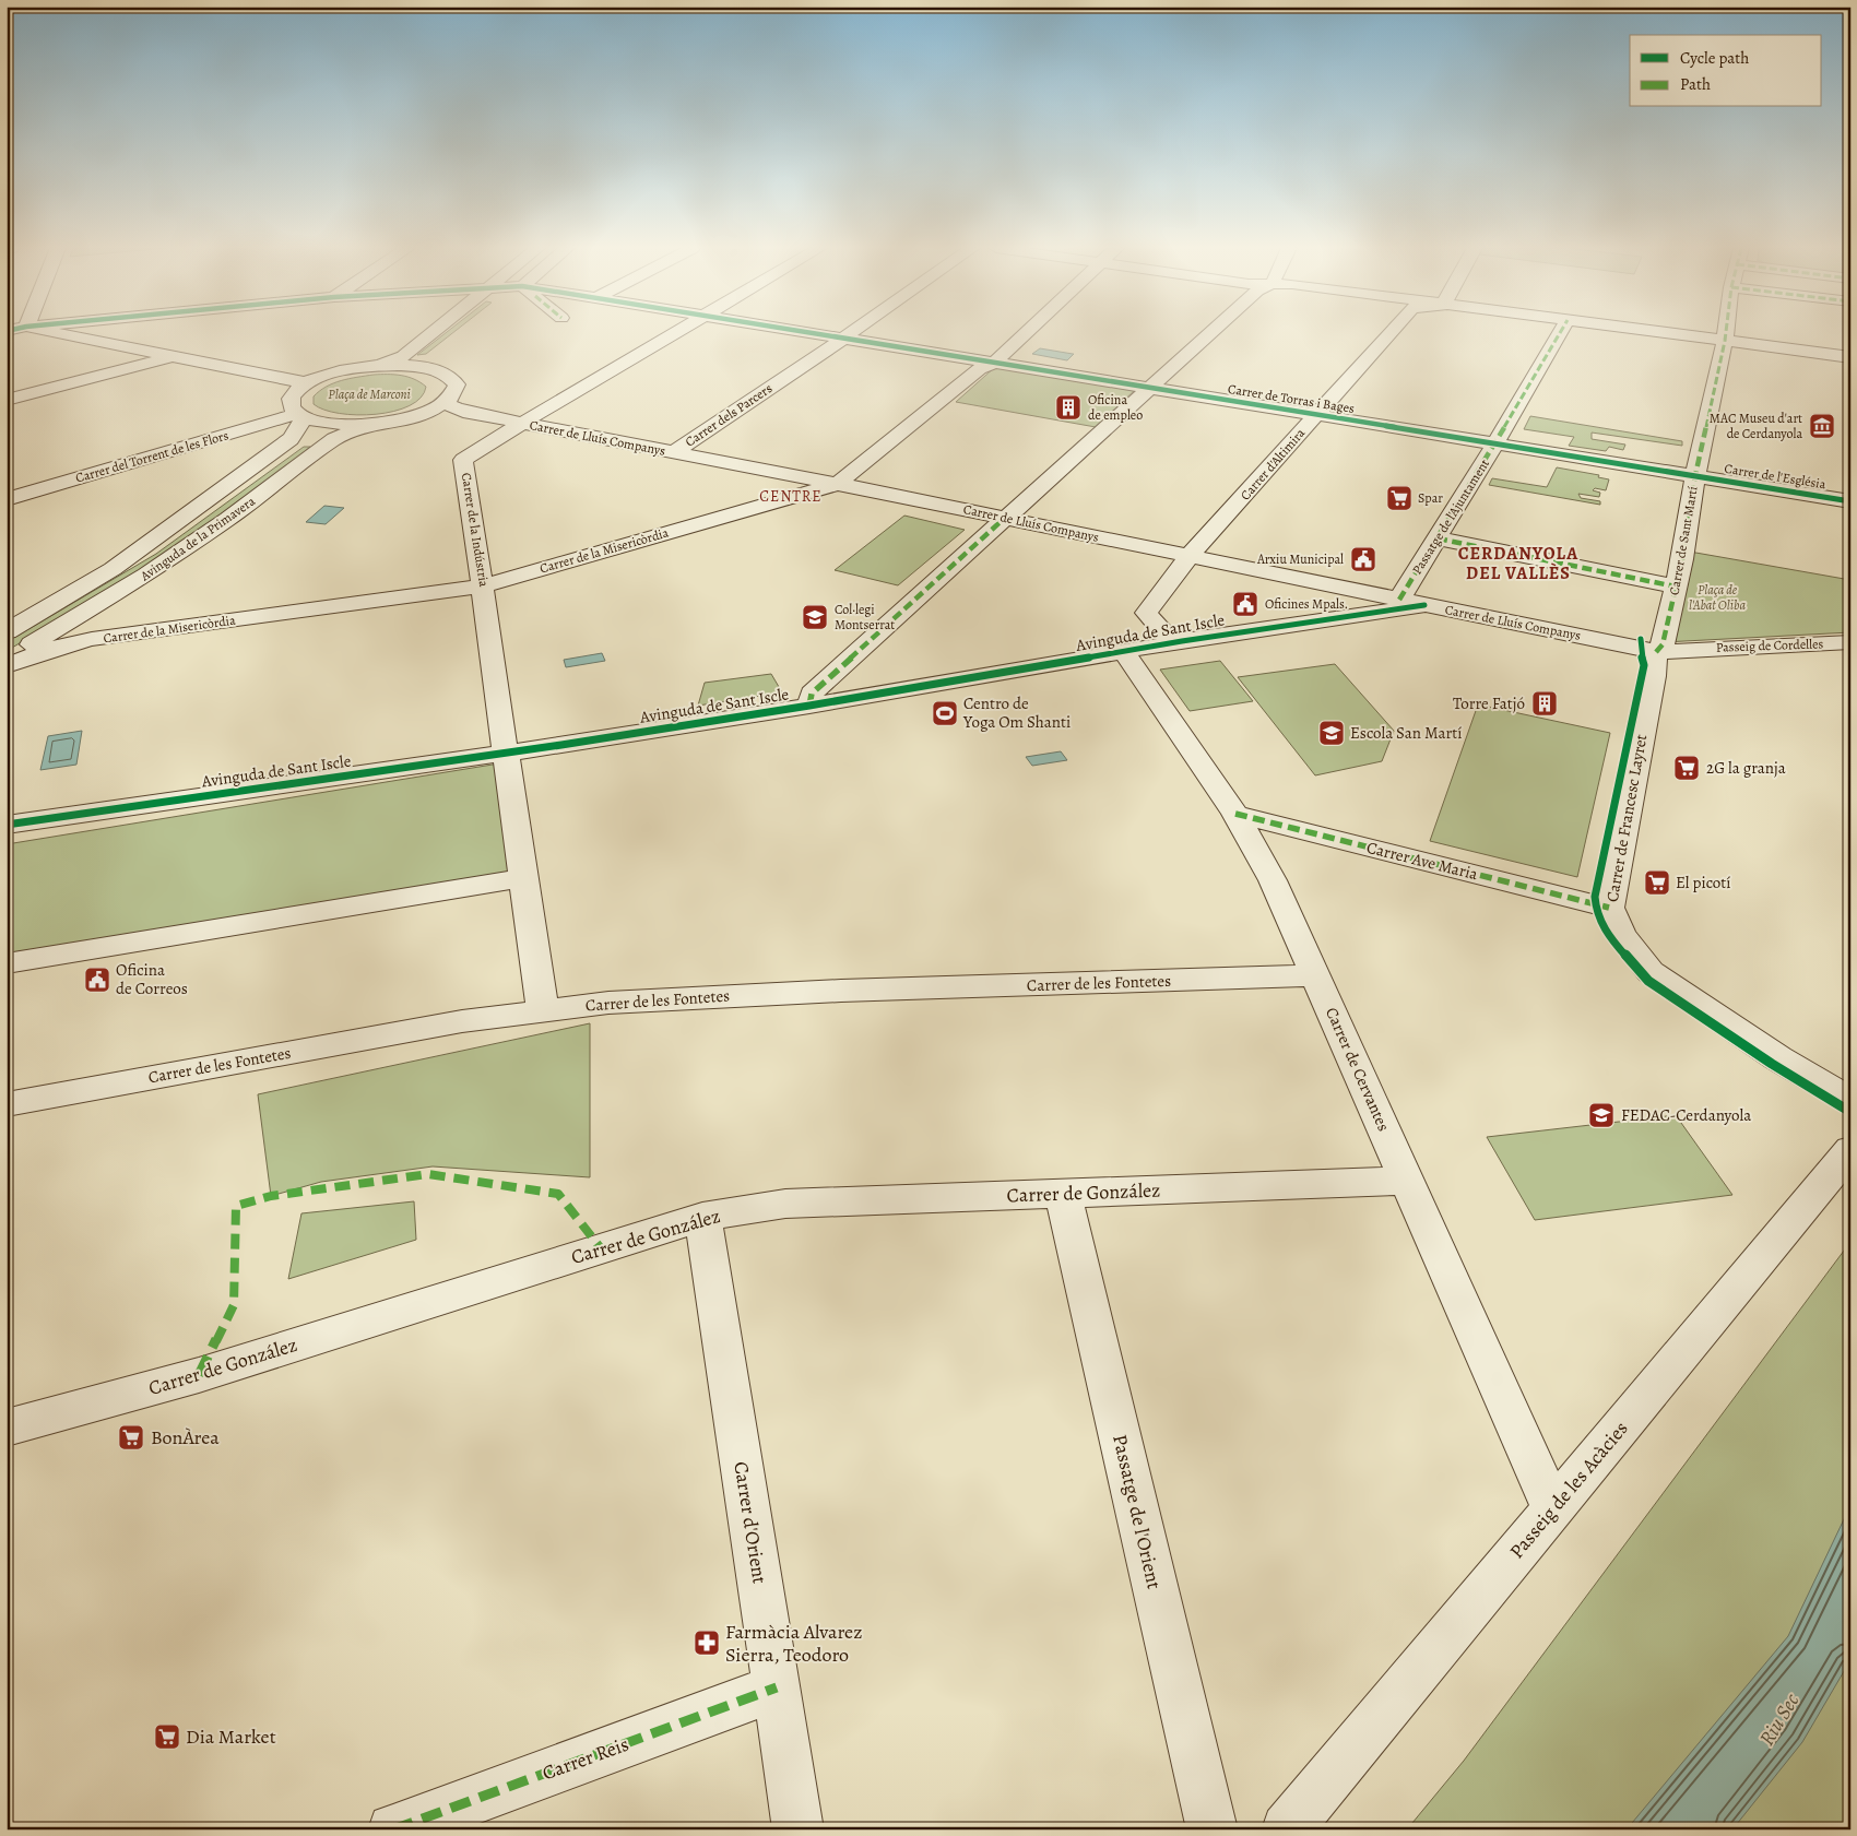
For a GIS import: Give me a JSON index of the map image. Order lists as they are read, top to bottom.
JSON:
{
  "streets": {
    "street": [
      "Carrer de Torras i Bages",
      "Carrer dels Parcers",
      "Carrer de Lluís Companys",
      "Carrer del Torrent de les Flors",
      "Carrer d'Altimira",
      "Carrer de l'Església",
      "Passatge de l'Ajuntament",
      "Carrer de la Indústria",
      "Avinguda de la Primavera",
      "Carrer de Sant Martí",
      "Carrer de la Misericòrdia",
      "Avinguda de Sant Iscle",
      "Passeig de Cordelles",
      "Carrer de Francesc Layret",
      "Carrer Ave Maria",
      "Carrer de les Fontetes",
      "Carrer de Cervantes",
      "Carrer de González",
      "Passeig de les Acàcies",
      "Passatge de l'Orient",
      "Carrer d'Orient",
      "Carrer Reis"
    ]
  },
  "crossings": [
    ["Carrer de Torras i Bages", "Carrer dels Parcers"],
    ["Carrer de Torras i Bages", "Carrer d'Altimira"],
    ["Carrer de Torras i Bages", "Carrer de l'Església"],
    ["Carrer de Torras i Bages", "Passatge de l'Ajuntament"],
    ["Carrer de Torras i Bages", "Carrer de Sant Martí"],
    ["Carrer de Torras i Bages", "Carrer de la Misericòrdia"],
    ["Carrer dels Parcers", "Carrer de Lluís Companys"],
    ["Carrer de Lluís Companys", "Carrer d'Altimira"],
    ["Carrer de Lluís Companys", "Passatge de l'Ajuntament"],
    ["Carrer de Lluís Companys", "Carrer de la Indústria"],
    ["Carrer de Lluís Companys", "Carrer de Sant Martí"],
    ["Carrer de Lluís Companys", "Carrer de la Misericòrdia"],
    ["Carrer de Lluís Companys", "Avinguda de Sant Iscle"],
    ["Carrer de Lluís Companys", "Passeig de Cordelles"],
    ["Carrer de Lluís Companys", "Carrer de Francesc Layret"],
    ["Carrer del Torrent de les Flors", "Avinguda de la Primavera"],
    ["Carrer d'Altimira", "Avinguda de Sant Iscle"],
    ["Carrer de l'Església", "Carrer de Sant Martí"],
    ["Carrer de la Indústria", "Carrer de la Misericòrdia"],
    ["Carrer de la Indústria", "Avinguda de Sant Iscle"],
    ["Carrer de la Indústria", "Carrer de les Fontetes"],
    ["Carrer de Sant Martí", "Passeig de Cordelles"],
    ["Carrer de Sant Martí", "Carrer de Francesc Layret"],
    ["Avinguda de Sant Iscle", "Carrer de Cervantes"],
    ["Passeig de Cordelles", "Carrer de Francesc Layret"],
    ["Carrer de Francesc Layret", "Carrer Ave Maria"],
    ["Carrer Ave Maria", "Carrer de Cervantes"],
    ["Carrer de les Fontetes", "Carrer de Cervantes"],
    ["Carrer de Cervantes", "Carrer de González"],
    ["Carrer de Cervantes", "Passeig de les Acàcies"],
    ["Carrer de González", "Passatge de l'Orient"],
    ["Carrer de González", "Carrer d'Orient"],
    ["Carrer d'Orient", "Carrer Reis"]
  ],
  "districts": ["CENTRE", "CERDANYOLA DEL VALLÈS"],
  "water": ["Riu Sec"],
  "parks": ["Plaça de Marconi", "Plaça de l'Abat Oliba"],
  "places": {
    "building": ["Oficina de empleo", "Torre Fatjó"],
    "museum": ["MAC Museu d'art de Cerdanyola"],
    "supermarket": [
      "Spar",
      "2G la granja",
      "El picotí",
      "BonÀrea",
      "Dia Market"
    ],
    "public building": ["Arxiu Municipal", "Oficines Mpals.", "Oficina de Correos"],
    "school or university": ["Col·legi Montserrat", "Escola San Martí", "FEDAC-Cerdanyola"],
    "sports": ["Centro de Yoga Om Shanti"],
    "pharmacy": ["Farmàcia Alvarez Sierra, Teodoro"]
  },
  "legend": ["Cycle path", "Path"]
}
